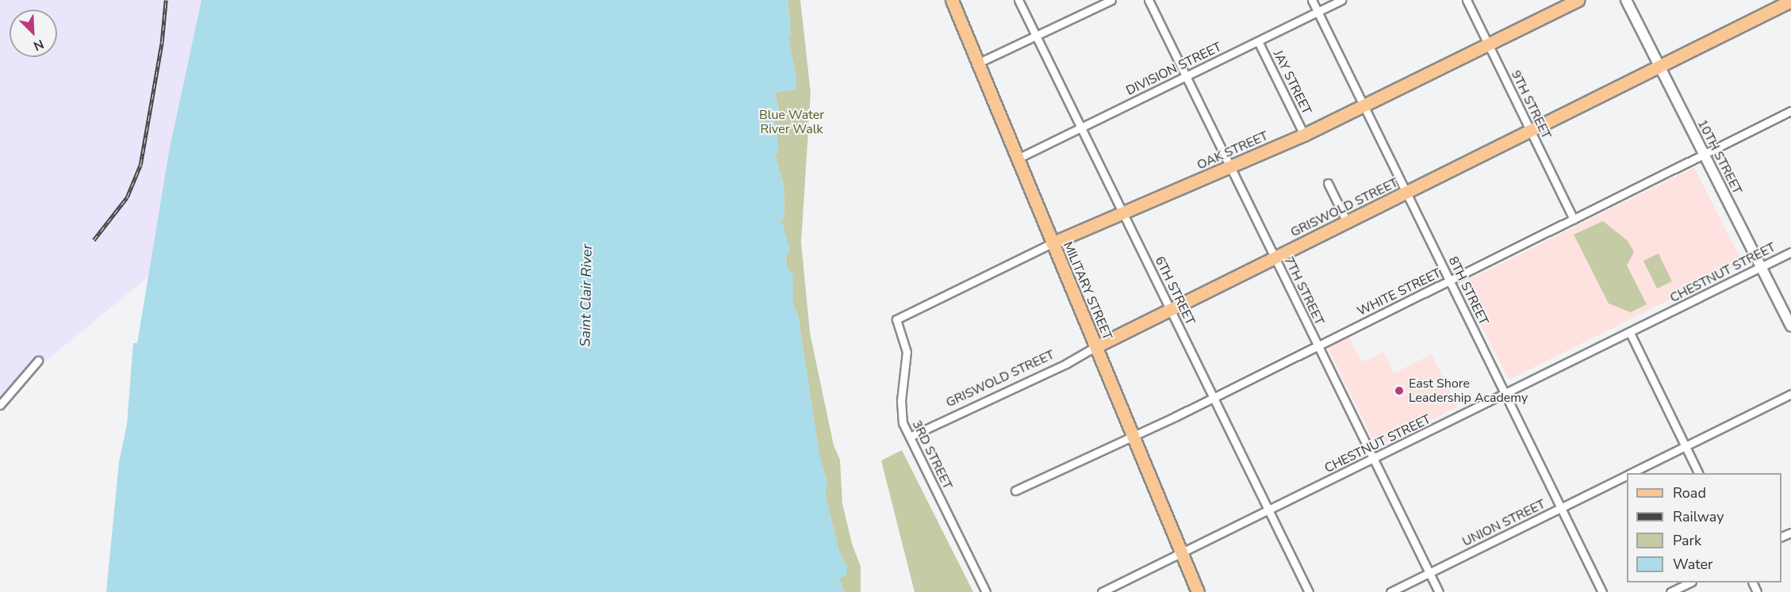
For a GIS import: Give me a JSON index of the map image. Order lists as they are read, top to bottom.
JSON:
{
  "streets": {
    "main road": ["OAK STREET", "GRISWOLD STREET", "MILITARY STREET"],
    "street": [
      "DIVISION STREET",
      "JAY STREET",
      "9TH STREET",
      "10TH STREET",
      "CHESTNUT STREET",
      "6TH STREET",
      "7TH STREET",
      "8TH STREET",
      "WHITE STREET",
      "3RD STREET",
      "UNION STREET"
    ]
  },
  "crossings": [
    ["DIVISION STREET", "JAY STREET"],
    ["DIVISION STREET", "MILITARY STREET"],
    ["DIVISION STREET", "6TH STREET"],
    ["DIVISION STREET", "7TH STREET"],
    ["DIVISION STREET", "8TH STREET"],
    ["JAY STREET", "OAK STREET"],
    ["9TH STREET", "OAK STREET"],
    ["9TH STREET", "GRISWOLD STREET"],
    ["9TH STREET", "WHITE STREET"],
    ["OAK STREET", "MILITARY STREET"],
    ["OAK STREET", "6TH STREET"],
    ["OAK STREET", "7TH STREET"],
    ["OAK STREET", "8TH STREET"],
    ["OAK STREET", "3RD STREET"],
    ["10TH STREET", "GRISWOLD STREET"],
    ["10TH STREET", "CHESTNUT STREET"],
    ["10TH STREET", "WHITE STREET"],
    ["GRISWOLD STREET", "MILITARY STREET"],
    ["GRISWOLD STREET", "6TH STREET"],
    ["GRISWOLD STREET", "7TH STREET"],
    ["GRISWOLD STREET", "8TH STREET"],
    ["GRISWOLD STREET", "3RD STREET"],
    ["CHESTNUT STREET", "MILITARY STREET"],
    ["CHESTNUT STREET", "6TH STREET"],
    ["CHESTNUT STREET", "7TH STREET"],
    ["CHESTNUT STREET", "8TH STREET"],
    ["MILITARY STREET", "WHITE STREET"],
    ["6TH STREET", "WHITE STREET"],
    ["7TH STREET", "WHITE STREET"],
    ["7TH STREET", "UNION STREET"],
    ["8TH STREET", "WHITE STREET"],
    ["8TH STREET", "UNION STREET"]
  ],
  "water": ["Saint Clair River"],
  "parks": ["Blue Water River Walk"],
  "places": ["East Shore Leadership Academy"],
  "legend": [
    "Road",
    "Railway",
    "Park",
    "Water"
  ],
  "north": "bottom right"
}
